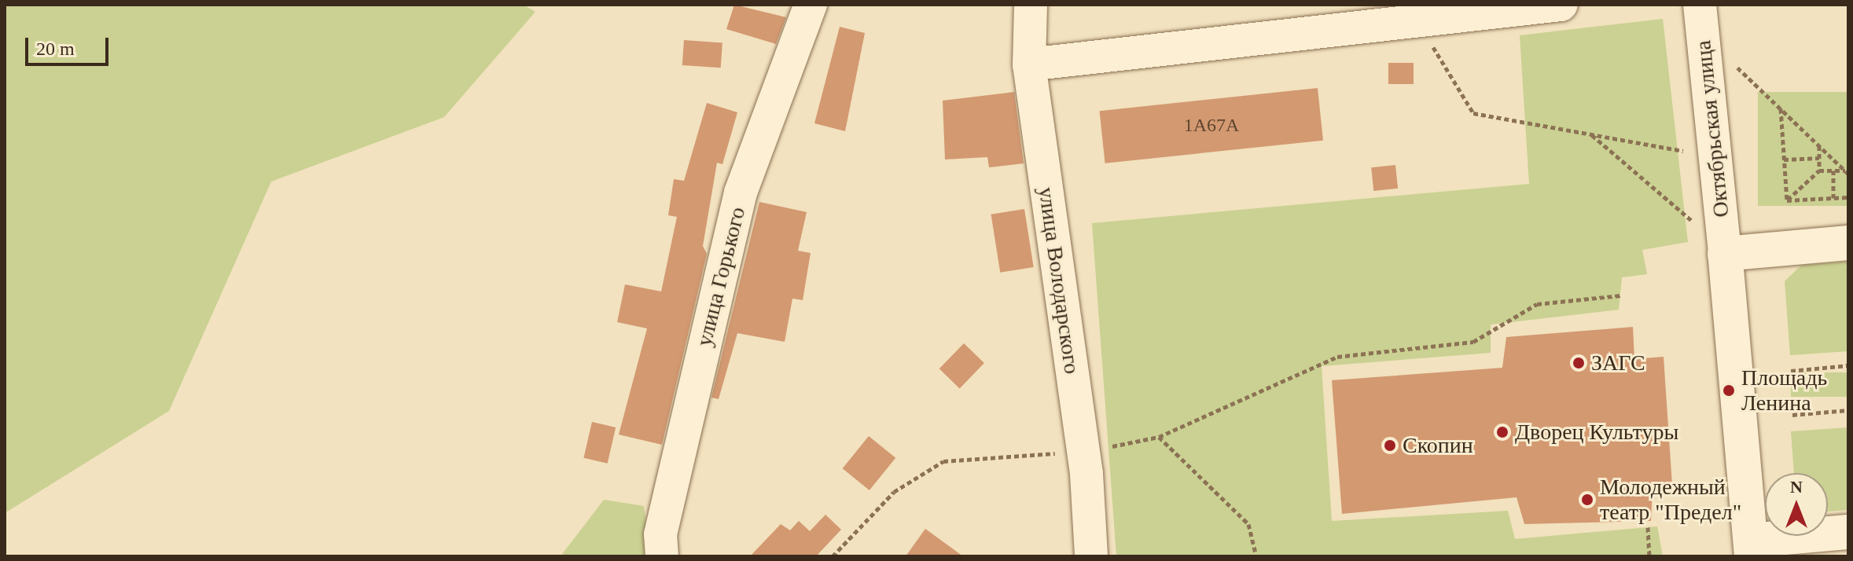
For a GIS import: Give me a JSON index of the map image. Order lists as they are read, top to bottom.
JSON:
{
  "streets": {
    "street": ["Октябрьская улица", "улица Горького", "улица Володарского"]
  },
  "places": [
    "ЗАГС",
    "Площадь Ленина",
    "Дворец Культуры",
    "Скопин",
    "Молодежный театр \"Предел\""
  ],
  "house_numbers": ["1А67A"],
  "scale_bar": "20 m",
  "north": "top"
}
